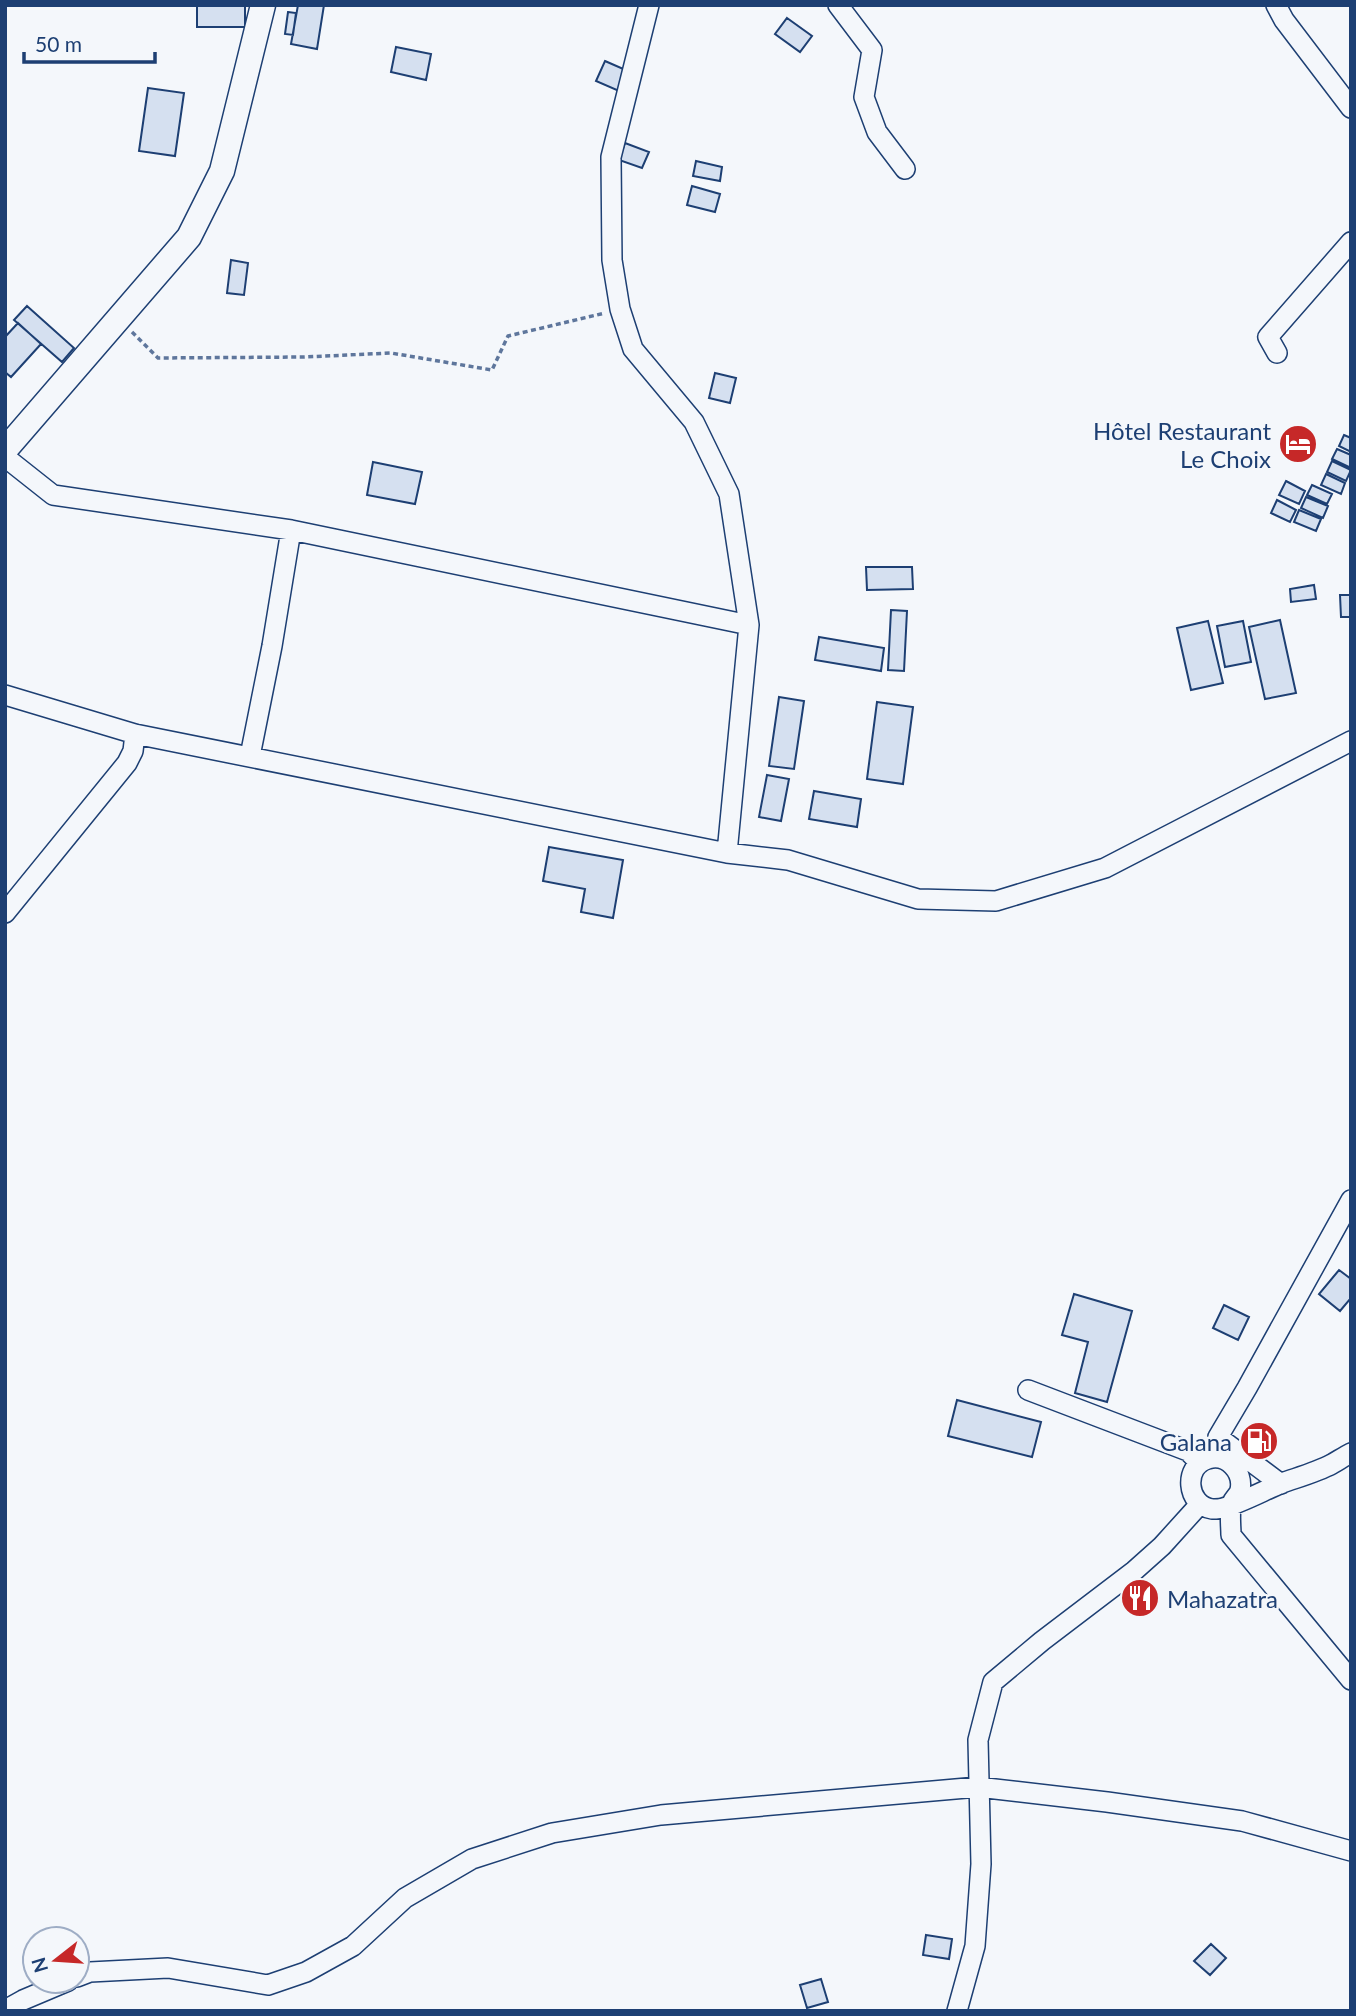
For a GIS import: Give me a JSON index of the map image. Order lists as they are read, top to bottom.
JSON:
{
  "places": {
    "hotel": ["Hôtel Restaurant Le Choix"],
    "fuel station": ["Galana"],
    "restaurant": ["Mahazatra"]
  },
  "scale_bar": "50 m",
  "north": "left"
}
